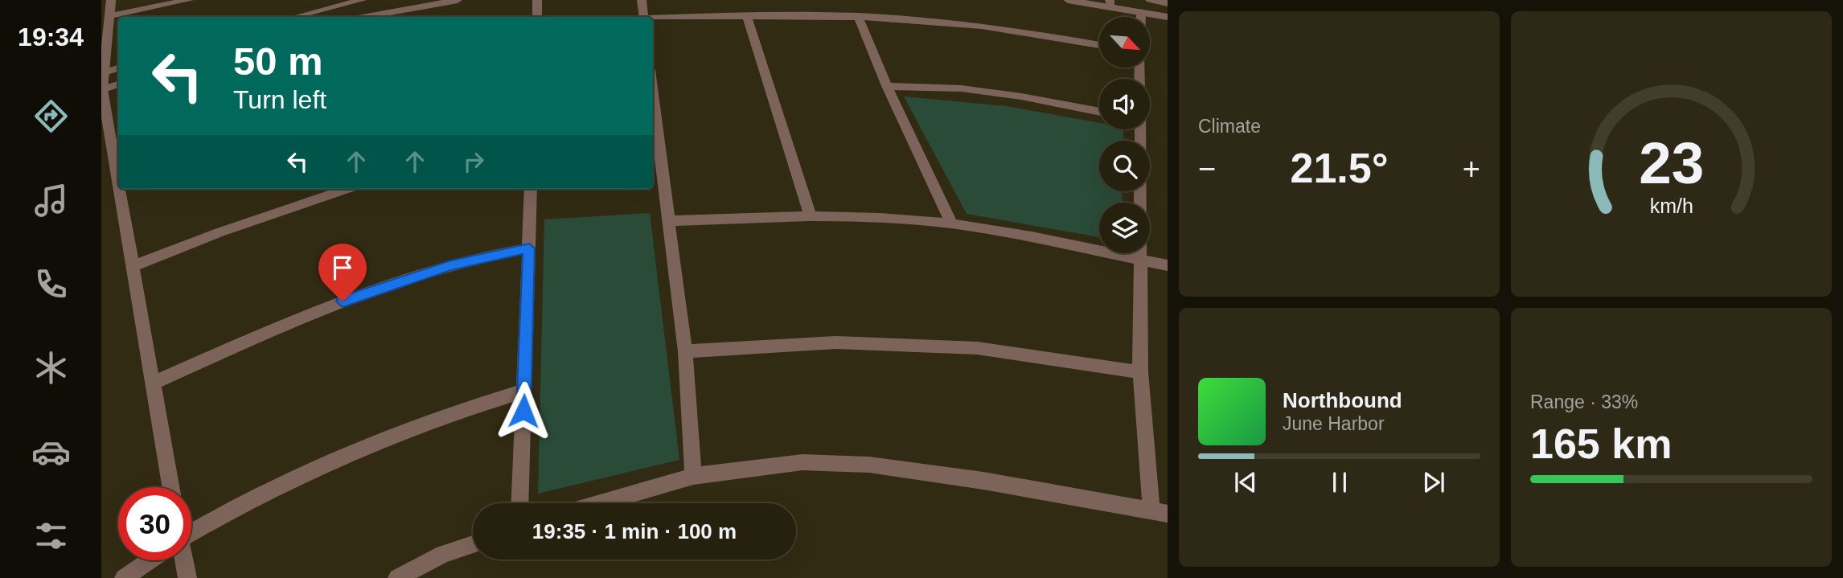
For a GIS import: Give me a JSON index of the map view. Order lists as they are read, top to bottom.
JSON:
{
  "north": "bottom right",
  "page": {
    "tabs": "19:34",
    "tile": [
      "Climate",
      ["Range · 33%", "165 km"]
    ],
    "turn": ["50 m", "Turn left"],
    "heat": ["−", "21.5°", "+"],
    "song": ["Northbound", "June Harbor"],
    "limit": "30",
    "trip": "19:35 · 1 min · 100 m",
    "gauge": ["23", "km/h"]
  }
}
